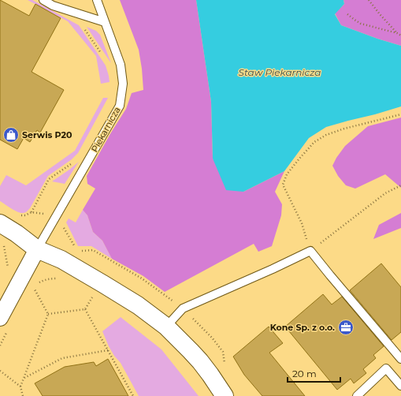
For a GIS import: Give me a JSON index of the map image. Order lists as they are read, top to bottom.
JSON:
{
  "streets": {
    "lane": ["Piekarnicza"]
  },
  "water": ["Staw Piekarnicza"],
  "places": {
    "shop": ["Serwis P20"],
    "office": ["Kone Sp. z o.o."]
  },
  "scale_bar": "20 m"
}
